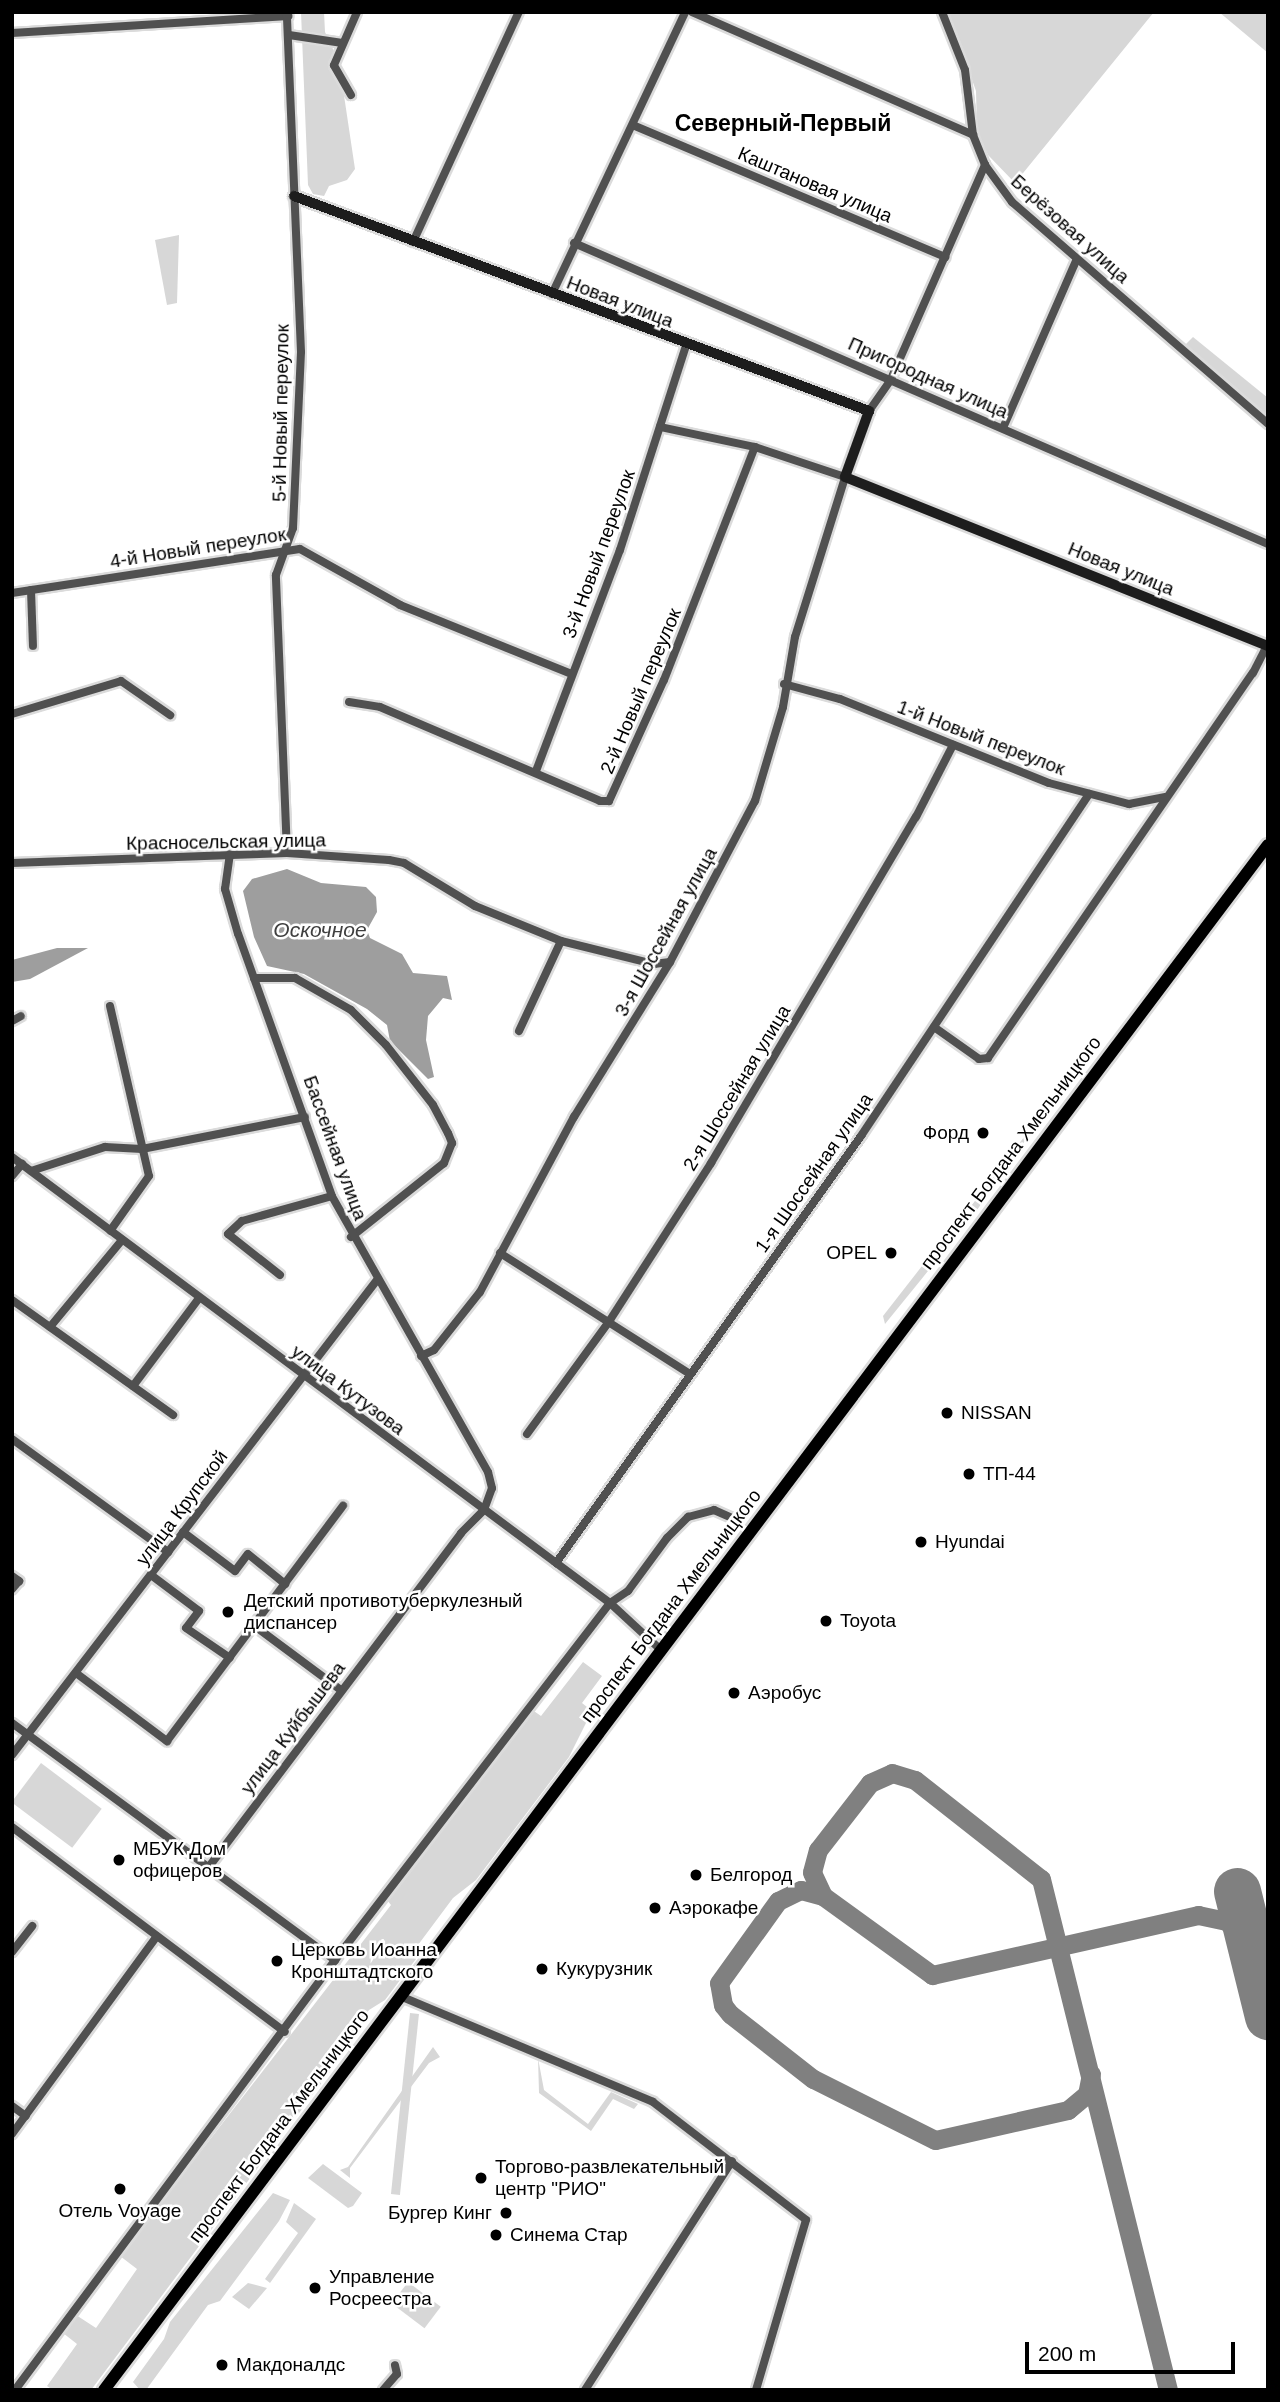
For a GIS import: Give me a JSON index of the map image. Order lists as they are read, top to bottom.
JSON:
{
  "streets": {
    "main road": ["проспект Богдана Хмельницкого"],
    "street": [
      "Каштановая улица",
      "Берёзовая улица",
      "Новая улица",
      "Пригородная улица",
      "5-й Новый переулок",
      "4-й Новый переулок",
      "3-й Новый переулок",
      "2-й Новый переулок",
      "1-й Новый переулок",
      "Красносельская улица",
      "3-я Шоссейная улица",
      "2-я Шоссейная улица",
      "Бассейная улица",
      "1-я Шоссейная улица",
      "улица Кутузова",
      "улица Крупской",
      "улица Куйбышева"
    ]
  },
  "crossings": [
    ["Новая улица", "5-й Новый переулок"],
    ["Новая улица", "3-й Новый переулок"],
    ["Новая улица", "2-й Новый переулок"],
    ["Новая улица", "3-я Шоссейная улица"],
    ["5-й Новый переулок", "4-й Новый переулок"],
    ["5-й Новый переулок", "Красносельская улица"],
    ["4-й Новый переулок", "3-й Новый переулок"],
    ["3-й Новый переулок", "2-й Новый переулок"],
    ["1-й Новый переулок", "3-я Шоссейная улица"],
    ["1-й Новый переулок", "2-я Шоссейная улица"],
    ["1-й Новый переулок", "1-я Шоссейная улица"],
    ["Красносельская улица", "3-я Шоссейная улица"],
    ["Красносельская улица", "Бассейная улица"],
    ["3-я Шоссейная улица", "Бассейная улица"],
    ["Бассейная улица", "улица Кутузова"],
    ["Бассейная улица", "улица Крупской"],
    ["Бассейная улица", "улица Куйбышева"],
    ["проспект Богдана Хмельницкого", "улица Кутузова"],
    ["1-я Шоссейная улица", "улица Кутузова"],
    ["улица Кутузова", "улица Крупской"],
    ["улица Кутузова", "улица Куйбышева"]
  ],
  "districts": ["Северный-Первый"],
  "water": ["Оскочное"],
  "places": [
    "Форд",
    "OPEL",
    "NISSAN",
    "ТП-44",
    "Hyundai",
    "Детский противотуберкулезный диспансер",
    "Toyota",
    "Аэробус",
    "МБУК Дом офицеров",
    "Белгород",
    "Аэрокафе",
    "Церковь Иоанна Кронштадтского",
    "Кукурузник",
    "Торгово-развлекательный центр \"РИО\"",
    "Отель Voyage",
    "Бургер Кинг",
    "Синема Стар",
    "Управление Росреестра",
    "Макдоналдс"
  ],
  "scale_bar": "200 m"
}
